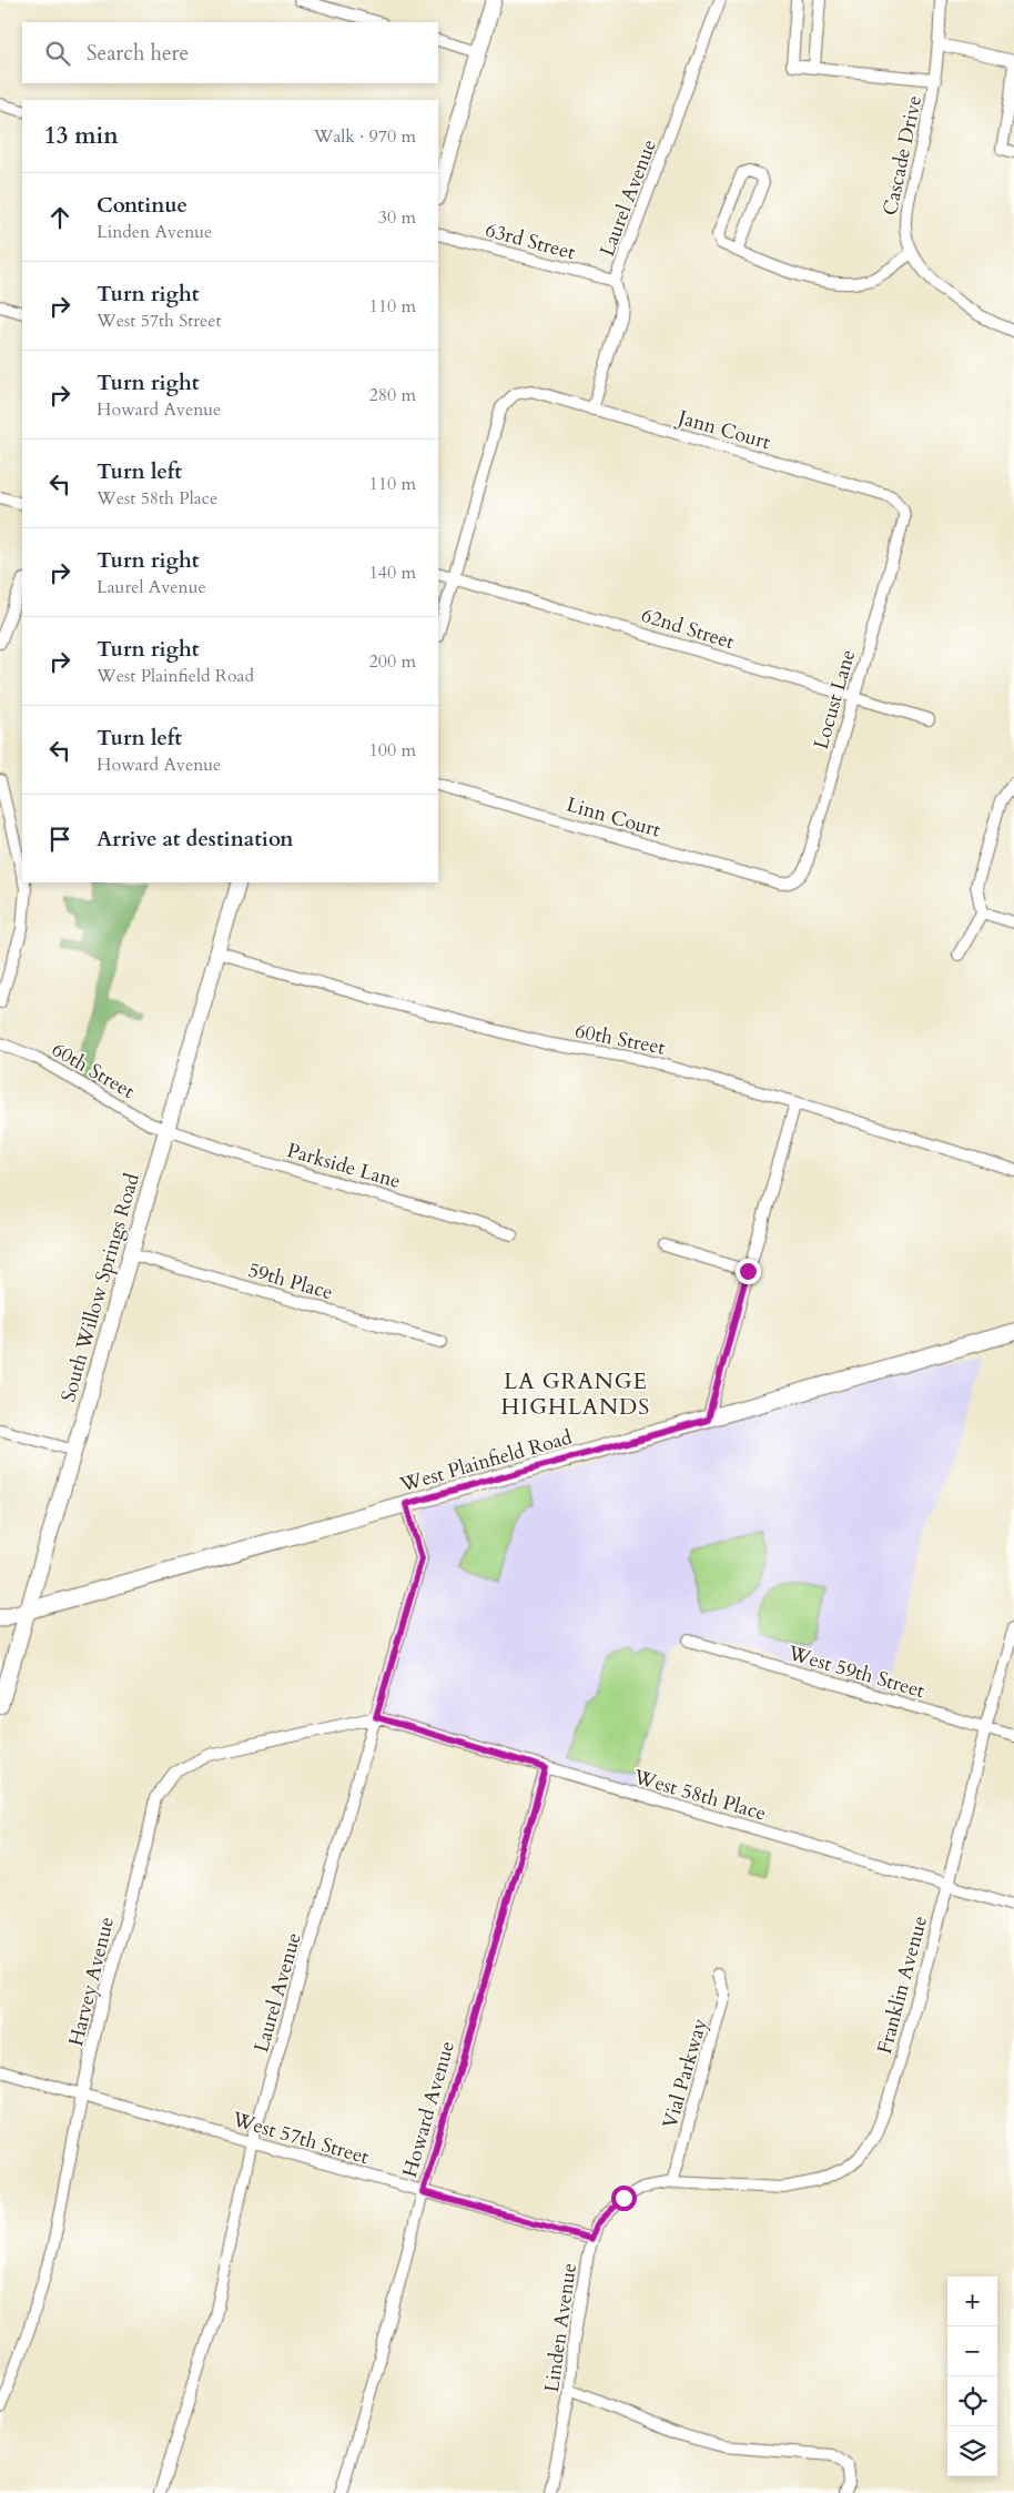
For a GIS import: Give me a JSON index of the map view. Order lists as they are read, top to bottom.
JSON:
{
  "streets": {
    "main road": ["West Plainfield Road"],
    "street": [
      "Cascade Drive",
      "Laurel Avenue",
      "63rd Street",
      "Jann Court",
      "62nd Street",
      "Locust Lane",
      "Linn Court",
      "60th Street",
      "Parkside Lane",
      "59th Place",
      "South Willow Springs Road",
      "West 59th Street",
      "West 58th Place",
      "Harvey Avenue",
      "Franklin Avenue",
      "Vial Parkway",
      "Howard Avenue",
      "West 57th Street",
      "Linden Avenue"
    ]
  },
  "crossings": [
    ["Laurel Avenue", "63rd Street"],
    ["Laurel Avenue", "Jann Court"],
    ["Laurel Avenue", "West Plainfield Road"],
    ["Laurel Avenue", "West 58th Place"],
    ["Laurel Avenue", "Harvey Avenue"],
    ["Laurel Avenue", "West 57th Street"],
    ["Jann Court", "62nd Street"],
    ["Jann Court", "Locust Lane"],
    ["62nd Street", "Locust Lane"],
    ["Locust Lane", "Linn Court"],
    ["60th Street", "Parkside Lane"],
    ["60th Street", "South Willow Springs Road"],
    ["Parkside Lane", "South Willow Springs Road"],
    ["59th Place", "South Willow Springs Road"],
    ["South Willow Springs Road", "West Plainfield Road"],
    ["West 59th Street", "Franklin Avenue"],
    ["West 58th Place", "Harvey Avenue"],
    ["West 58th Place", "Franklin Avenue"],
    ["West 58th Place", "Howard Avenue"],
    ["Harvey Avenue", "West 57th Street"],
    ["Franklin Avenue", "Vial Parkway"],
    ["Franklin Avenue", "Linden Avenue"],
    ["Vial Parkway", "Linden Avenue"],
    ["Howard Avenue", "West 57th Street"],
    ["West 57th Street", "Linden Avenue"]
  ],
  "districts": ["LA GRANGE HIGHLANDS"],
  "page": {
    "search": "Search here",
    "heading": ["13 min", "Walk · 970 m"],
    "list": [
      ["Continue", "Linden Avenue", "30 m"],
      ["Turn right", "West 57th Street", "110 m"],
      ["Turn right", "Howard Avenue", "280 m"],
      ["Turn left", "West 58th Place", "110 m"],
      ["Turn right", "Laurel Avenue", "140 m"],
      ["Turn right", "West Plainfield Road", "200 m"],
      ["Turn left", "Howard Avenue", "100 m"],
      "Arrive at destination"
    ],
    "map_buttons": ["+", "−"]
  }
}
